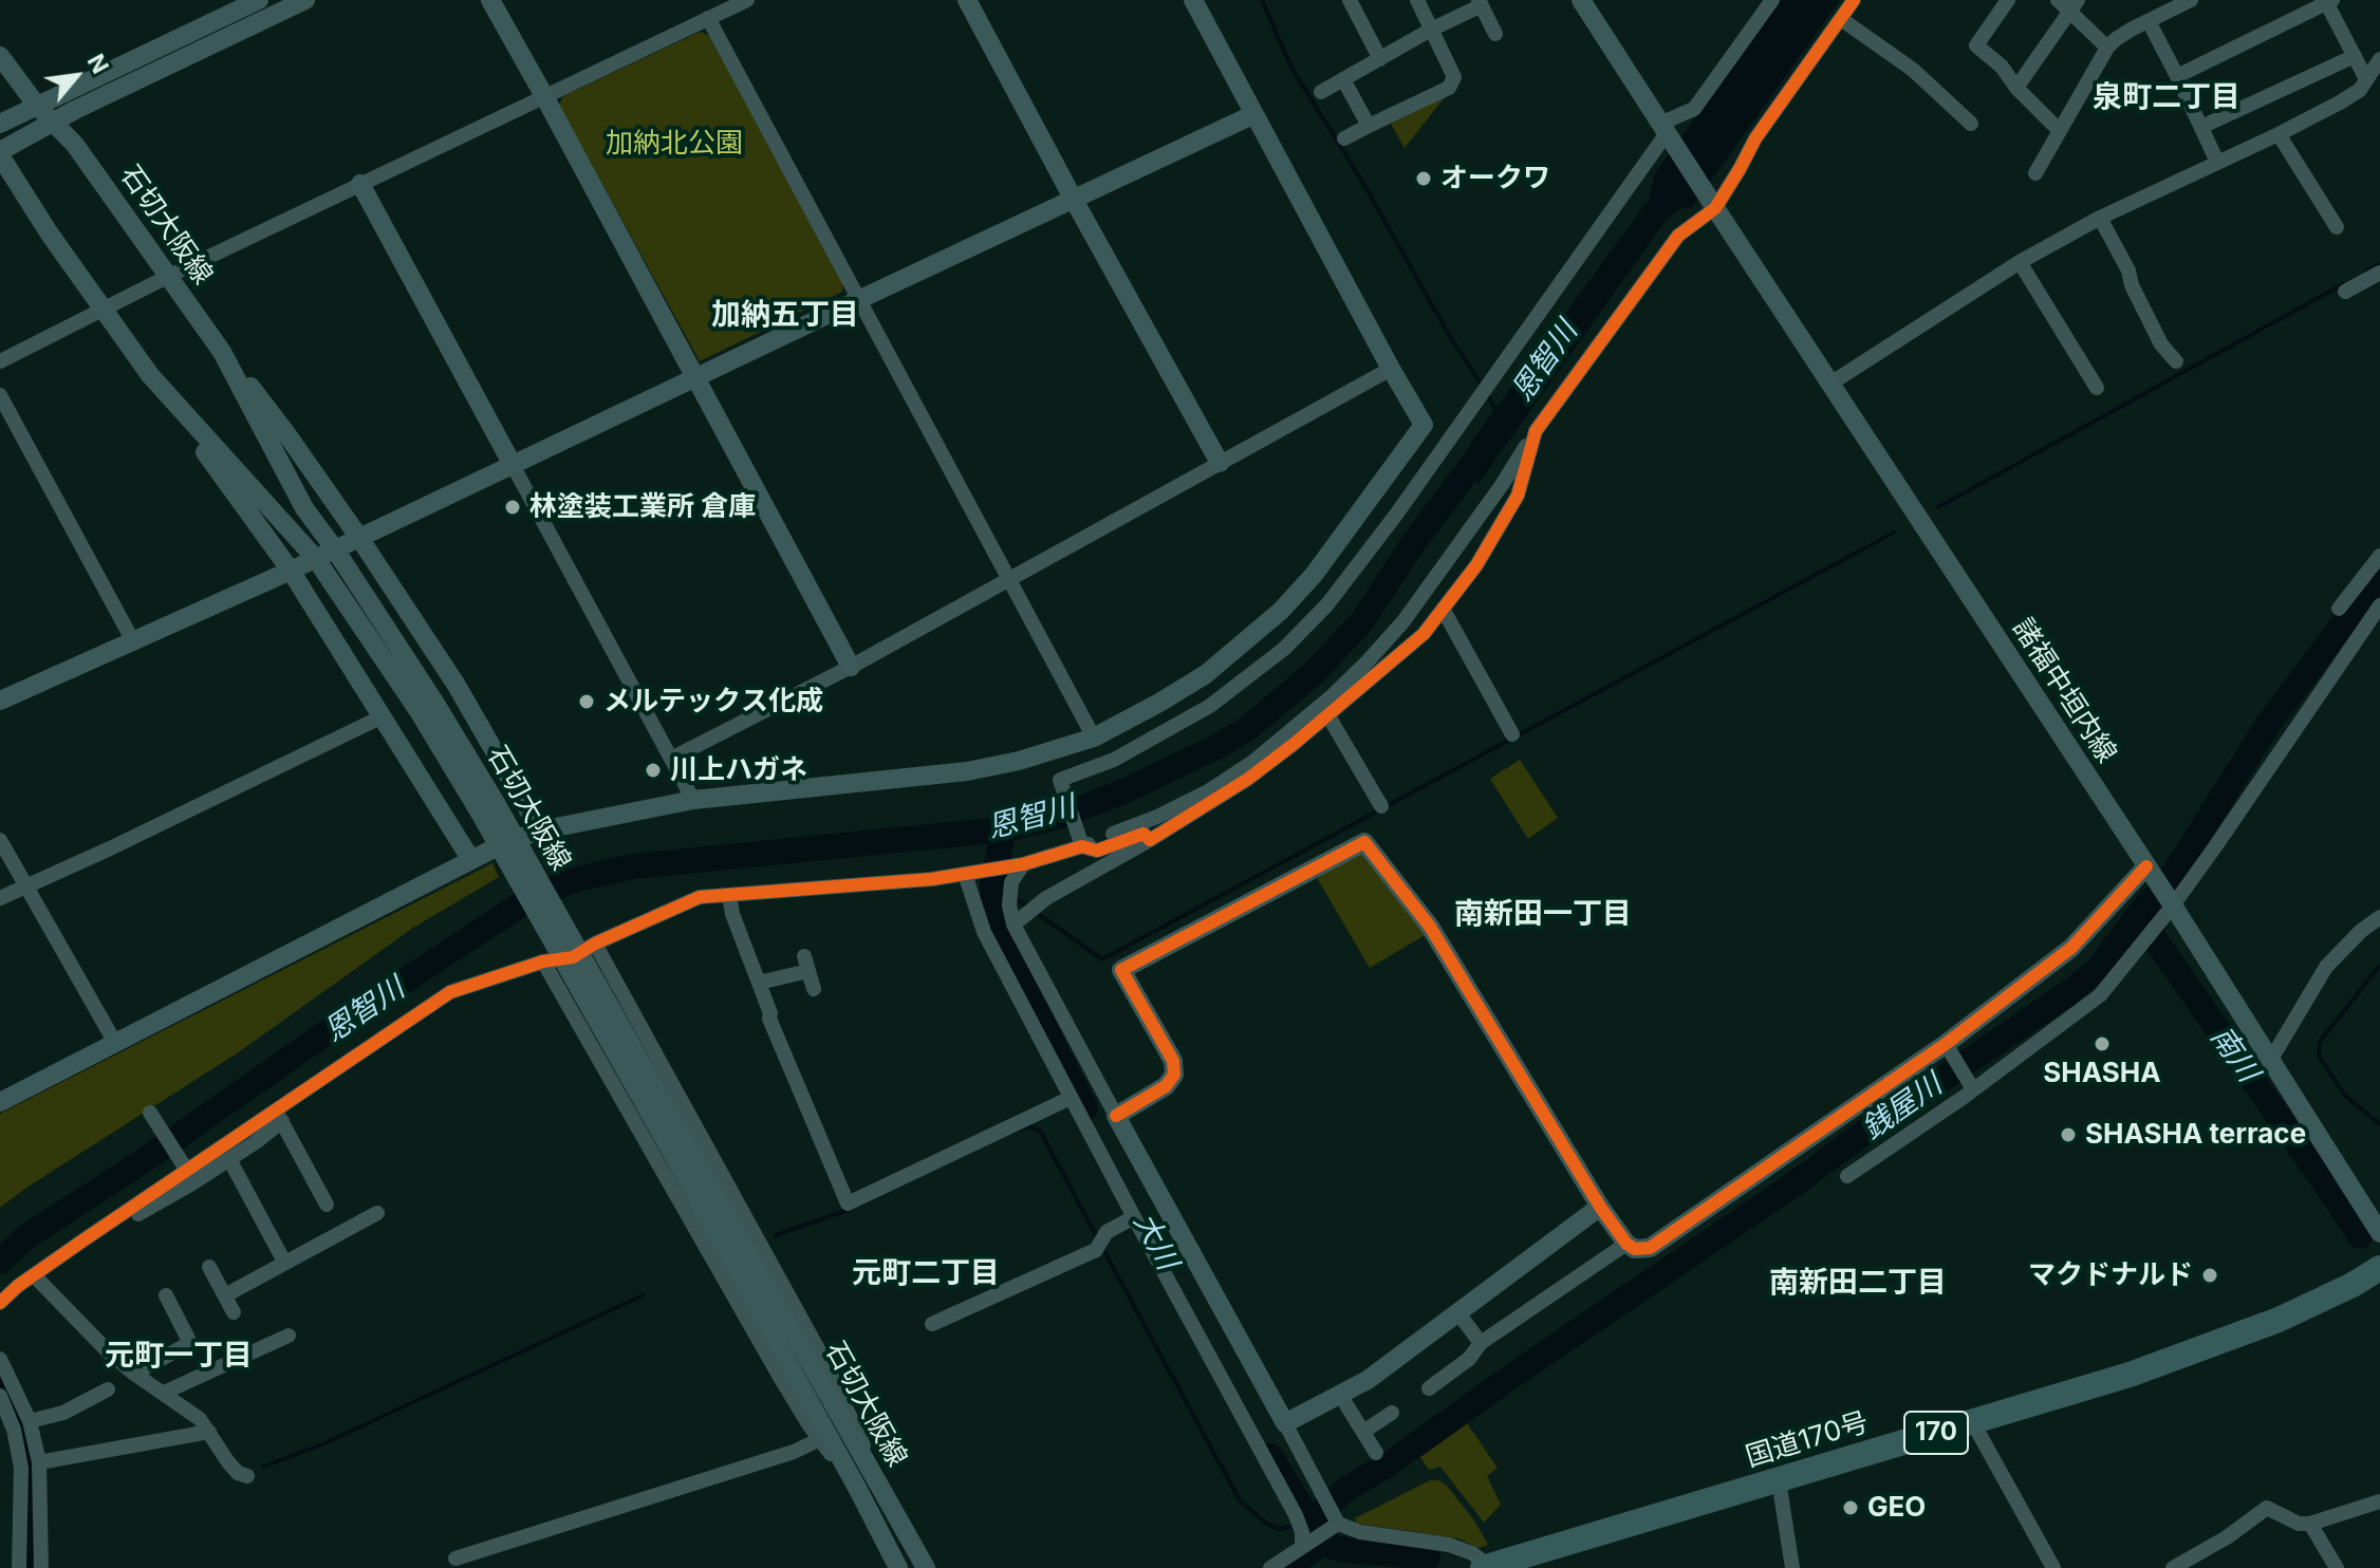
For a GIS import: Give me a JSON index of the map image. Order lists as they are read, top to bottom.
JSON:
{
  "streets": {
    "highway": ["170", "国道170号"],
    "street": ["石切大阪線", "諸福中垣内線"]
  },
  "districts": [
    "泉町二丁目",
    "加納五丁目",
    "南新田一丁目",
    "元町二丁目",
    "南新田二丁目",
    "元町一丁目"
  ],
  "water": [
    "恩智川",
    "南川",
    "銭屋川",
    "大川"
  ],
  "parks": ["加納北公園"],
  "places": [
    "オークワ",
    "林塗装工業所 倉庫",
    "メルテックス化成",
    "川上ハガネ",
    "SHASHA",
    "SHASHA terrace",
    "マクドナルド",
    "GEO"
  ],
  "north": "top right"
}
